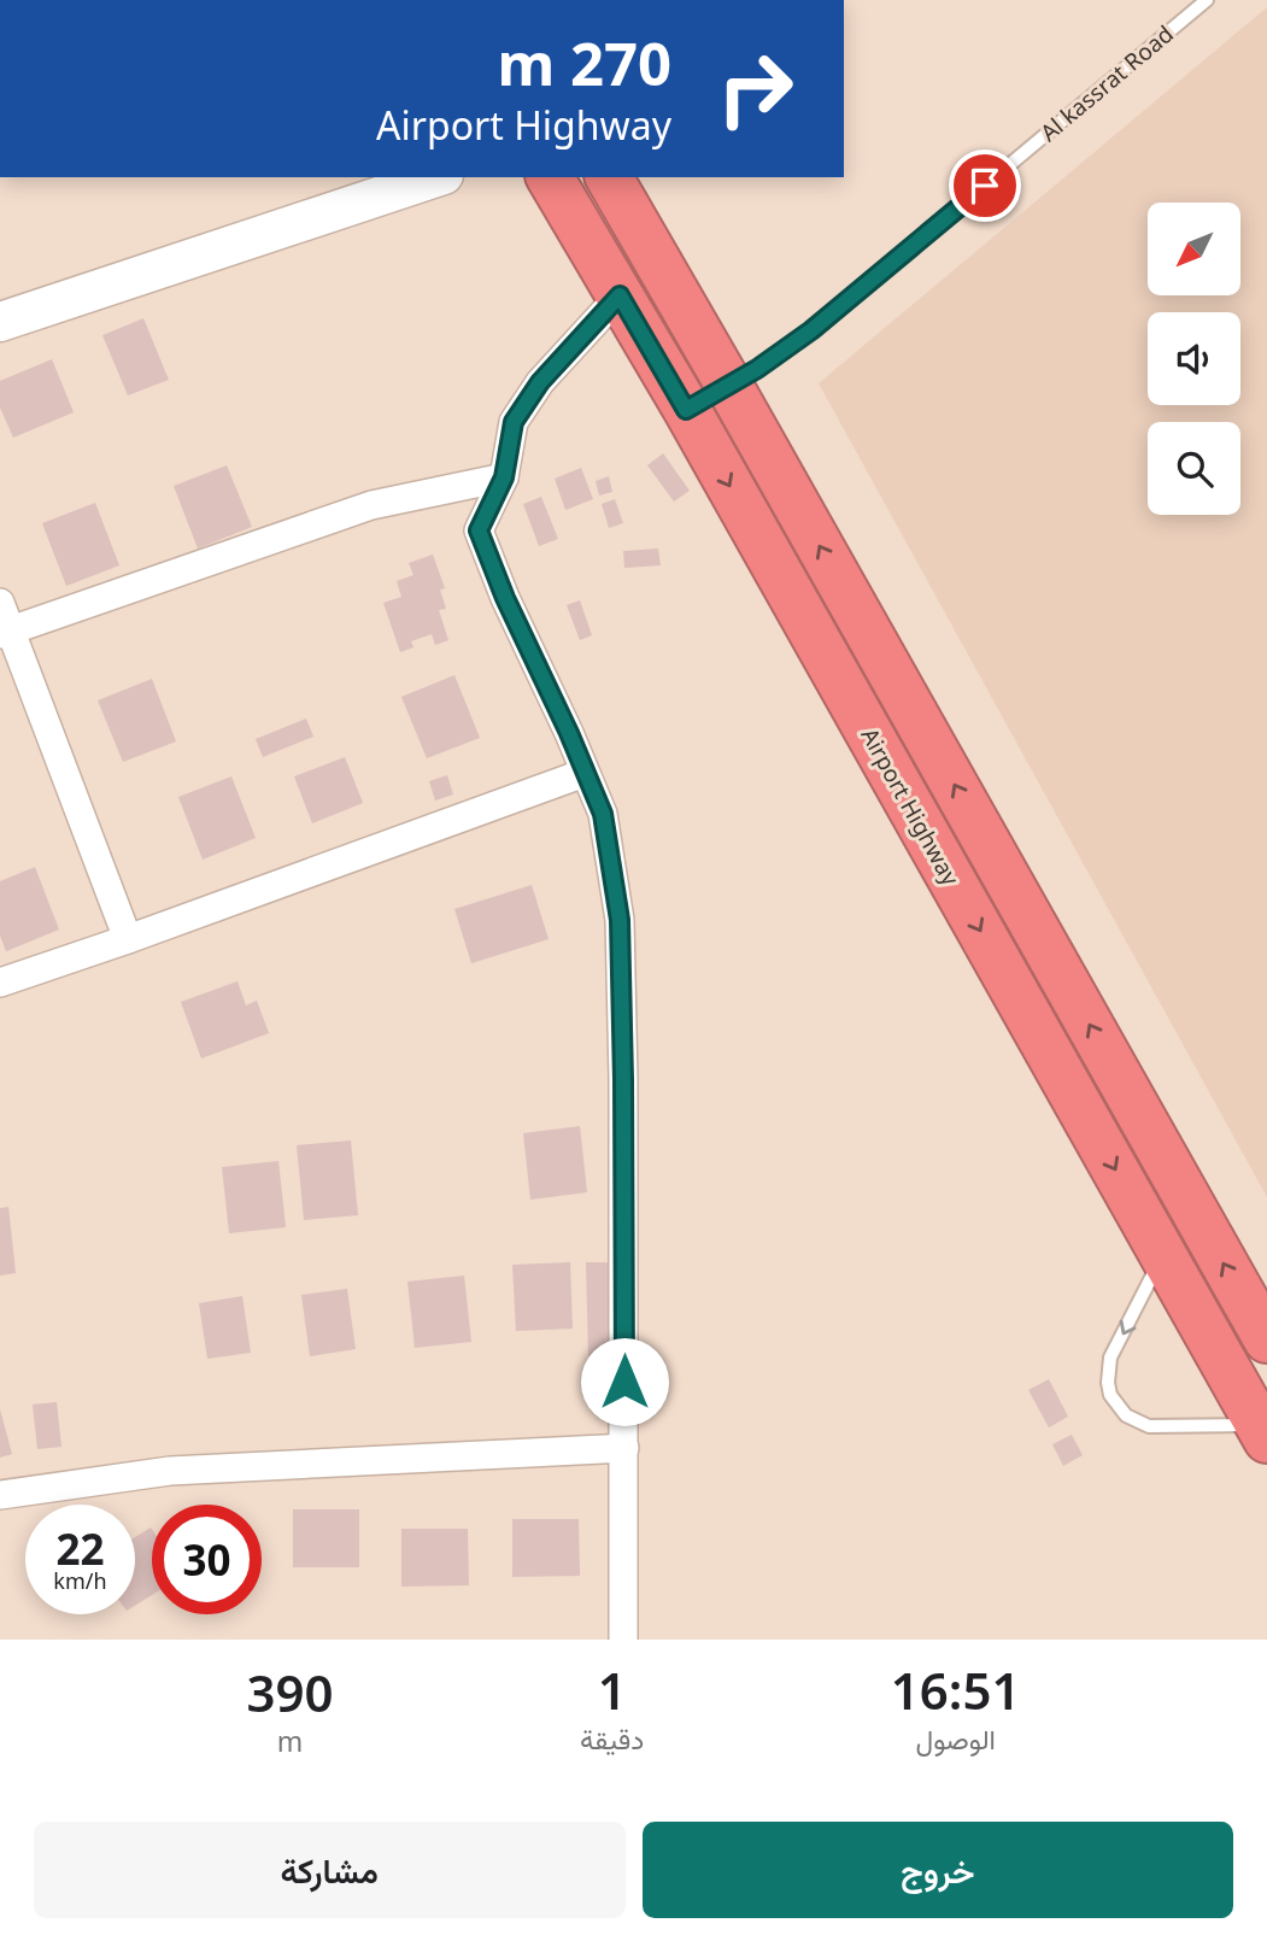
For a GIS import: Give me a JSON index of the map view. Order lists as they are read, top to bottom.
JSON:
{
  "streets": {
    "highway": ["Airport Highway"],
    "lane": ["Al kassrat Road"]
  },
  "crossings": [
    ["Al kassrat Road", "Airport Highway"]
  ],
  "north": "bottom left",
  "page": {
    "turn": ["270 m", "Airport Highway"],
    "speed": "22 km/h",
    "limit": "30",
    "eta": [
      "16:51",
      "الوصول",
      "1",
      "دقيقة",
      "390",
      "m"
    ],
    "buttons": ["خروج", "مشاركة"]
  }
}
